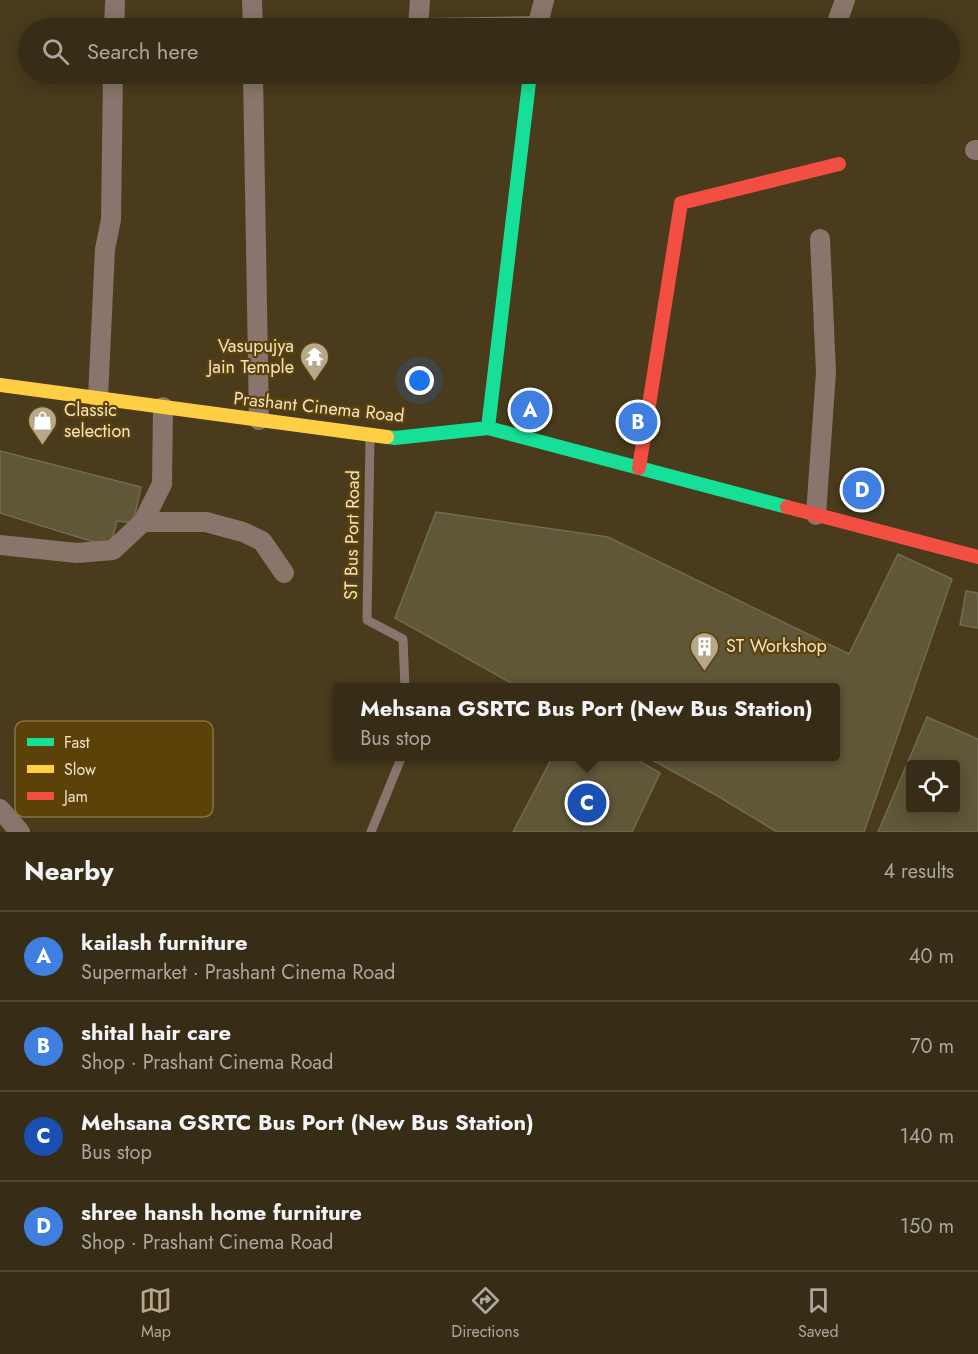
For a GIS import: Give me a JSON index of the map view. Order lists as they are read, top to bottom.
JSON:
{
  "streets": {
    "street": ["Prashant Cinema Road"],
    "lane": ["ST Bus Port Road"]
  },
  "crossings": [
    ["Prashant Cinema Road", "ST Bus Port Road"]
  ],
  "places": {
    "temple": ["Vasupujya Jain Temple"],
    "shop": ["Classic selection"],
    "building": ["ST Workshop"]
  },
  "legend": ["Fast", "Slow", "Jam"],
  "page": {
    "search": "Search here",
    "pins": [
      "A",
      "B",
      "D",
      "C"
    ],
    "popup": ["Mehsana GSRTC Bus Port (New Bus Station)", "Bus stop"],
    "heading": ["Nearby", "4 results"],
    "list": [
      {
        "mark": "A",
        "name": "kailash furniture",
        "note": "Supermarket · Prashant Cinema Road",
        "value": "40 m"
      },
      {
        "mark": "B",
        "name": "shital hair care",
        "note": "Shop · Prashant Cinema Road",
        "value": "70 m"
      },
      {
        "mark": "C",
        "name": "Mehsana GSRTC Bus Port (New Bus Station)",
        "note": "Bus stop",
        "value": "140 m"
      },
      {
        "mark": "D",
        "name": "shree hansh home furniture",
        "note": "Shop · Prashant Cinema Road",
        "value": "150 m"
      }
    ],
    "nav": ["Map", "Directions", "Saved"]
  }
}
